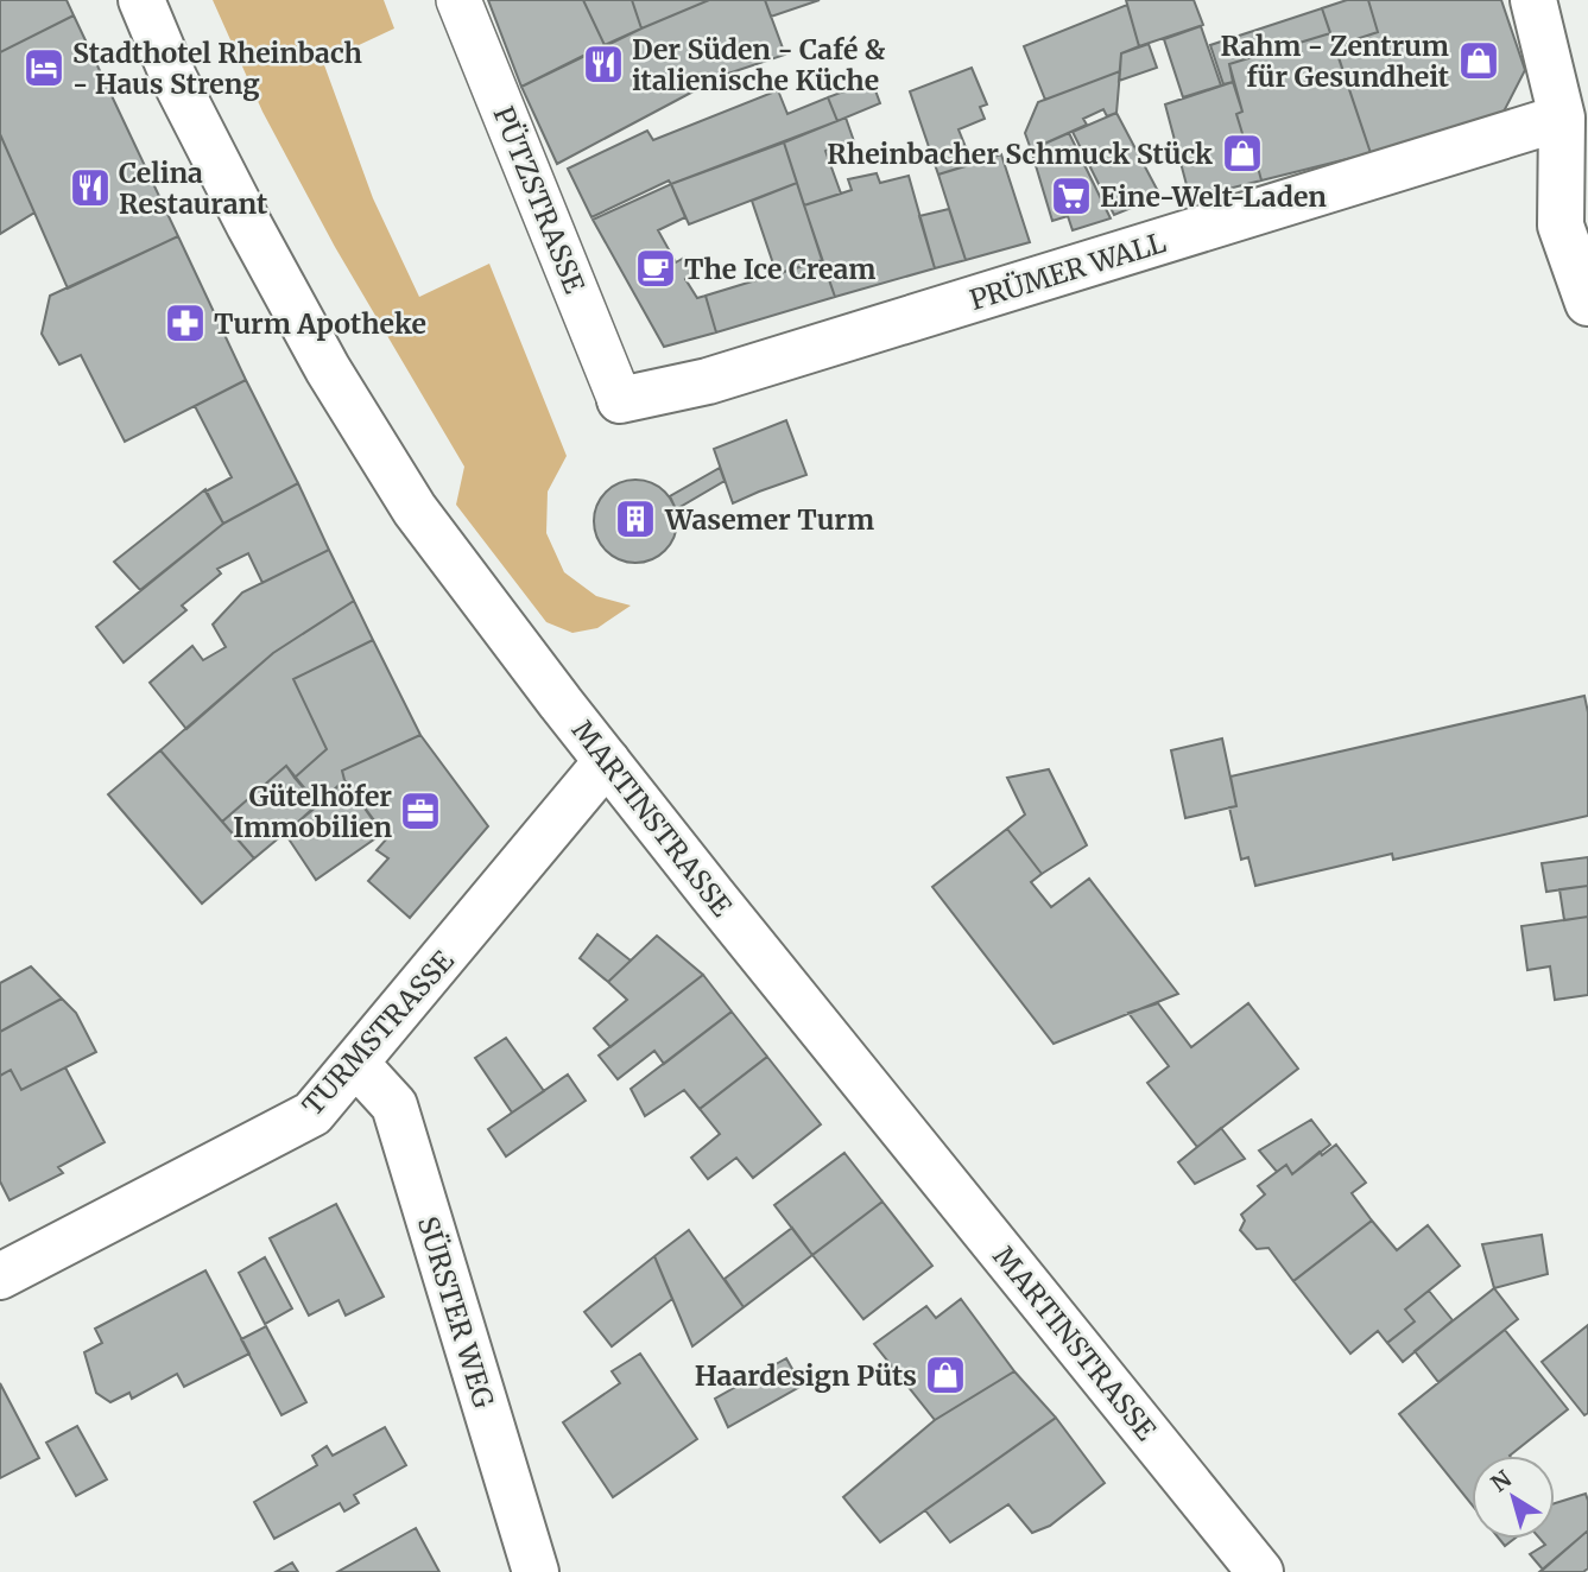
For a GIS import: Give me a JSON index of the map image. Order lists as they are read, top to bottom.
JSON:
{
  "streets": {
    "street": [
      "PÜTZSTRASSE",
      "PRÜMER WALL",
      "MARTINSTRASSE",
      "TURMSTRASSE",
      "SÜRSTER WEG"
    ]
  },
  "crossings": [
    ["PÜTZSTRASSE", "PRÜMER WALL"],
    ["MARTINSTRASSE", "TURMSTRASSE"],
    ["TURMSTRASSE", "SÜRSTER WEG"]
  ],
  "places": {
    "shop": ["Rahm - Zentrum für Gesundheit", "Rheinbacher Schmuck Stück", "Haardesign Püts"],
    "restaurant": ["Der Süden - Café & italienische Küche", "Celina Restaurant"],
    "hotel": ["Stadthotel Rheinbach - Haus Streng"],
    "supermarket": ["Eine-Welt-Laden"],
    "cafe": ["The Ice Cream"],
    "pharmacy": ["Turm Apotheke"],
    "building": ["Wasemer Turm"],
    "office": ["Gütelhöfer Immobilien"]
  },
  "north": "top left"
}
